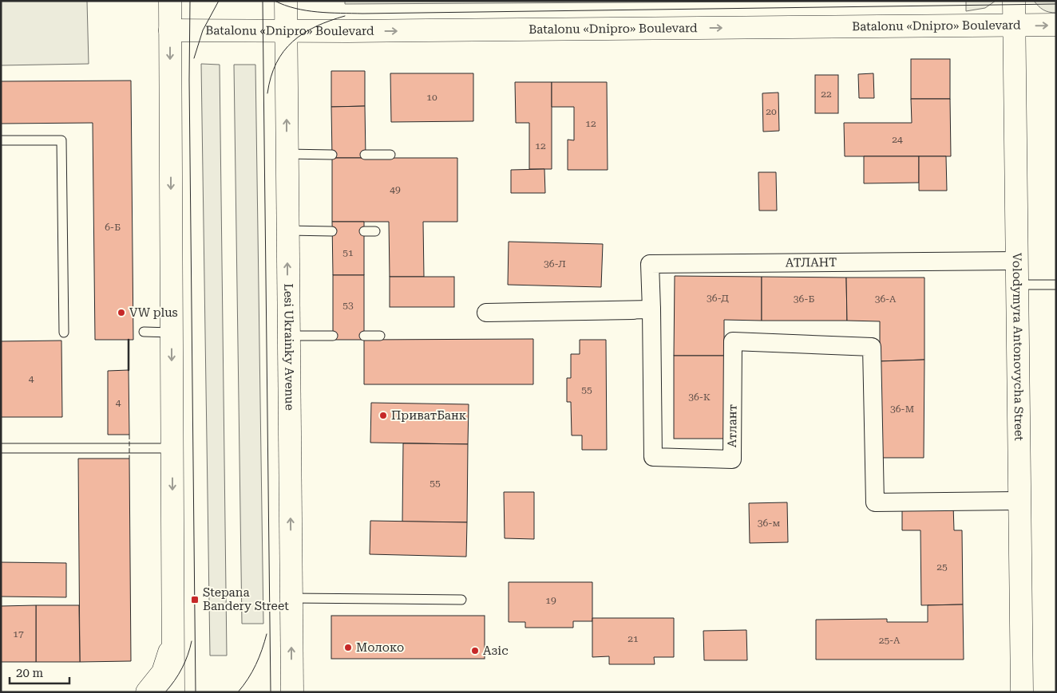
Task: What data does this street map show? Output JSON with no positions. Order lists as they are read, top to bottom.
{
  "streets": {
    "street": [
      "Batalonu «Dnipro» Boulevard",
      "АТЛАНТ",
      "Lesi Ukrainky Avenue",
      "Volodymyra Antonovycha Street",
      "Атлант"
    ]
  },
  "crossings": [
    ["Batalonu «Dnipro» Boulevard", "Lesi Ukrainky Avenue"],
    ["Batalonu «Dnipro» Boulevard", "Volodymyra Antonovycha Street"],
    ["АТЛАНТ", "Volodymyra Antonovycha Street"],
    ["АТЛАНТ", "Атлант"],
    ["Volodymyra Antonovycha Street", "Атлант"]
  ],
  "one_way": ["Batalonu «Dnipro» Boulevard"],
  "places": {
    "other": [
      "VW plus",
      "ПриватБанк",
      "Молоко",
      "Азіс"
    ],
    "transit": ["Stepana Bandery Street"]
  },
  "house_numbers": [
    "22",
    "10",
    "20",
    "12",
    "24",
    "12",
    "49",
    "6-Б",
    "51",
    "36-Л",
    "36-Д",
    "36-Б",
    "36-А",
    "53",
    "4",
    "55",
    "36-К",
    "4",
    "36-М",
    "55",
    "36-м",
    "25",
    "19",
    "17",
    "21",
    "25-А"
  ],
  "scale_bar": "20 m"
}
